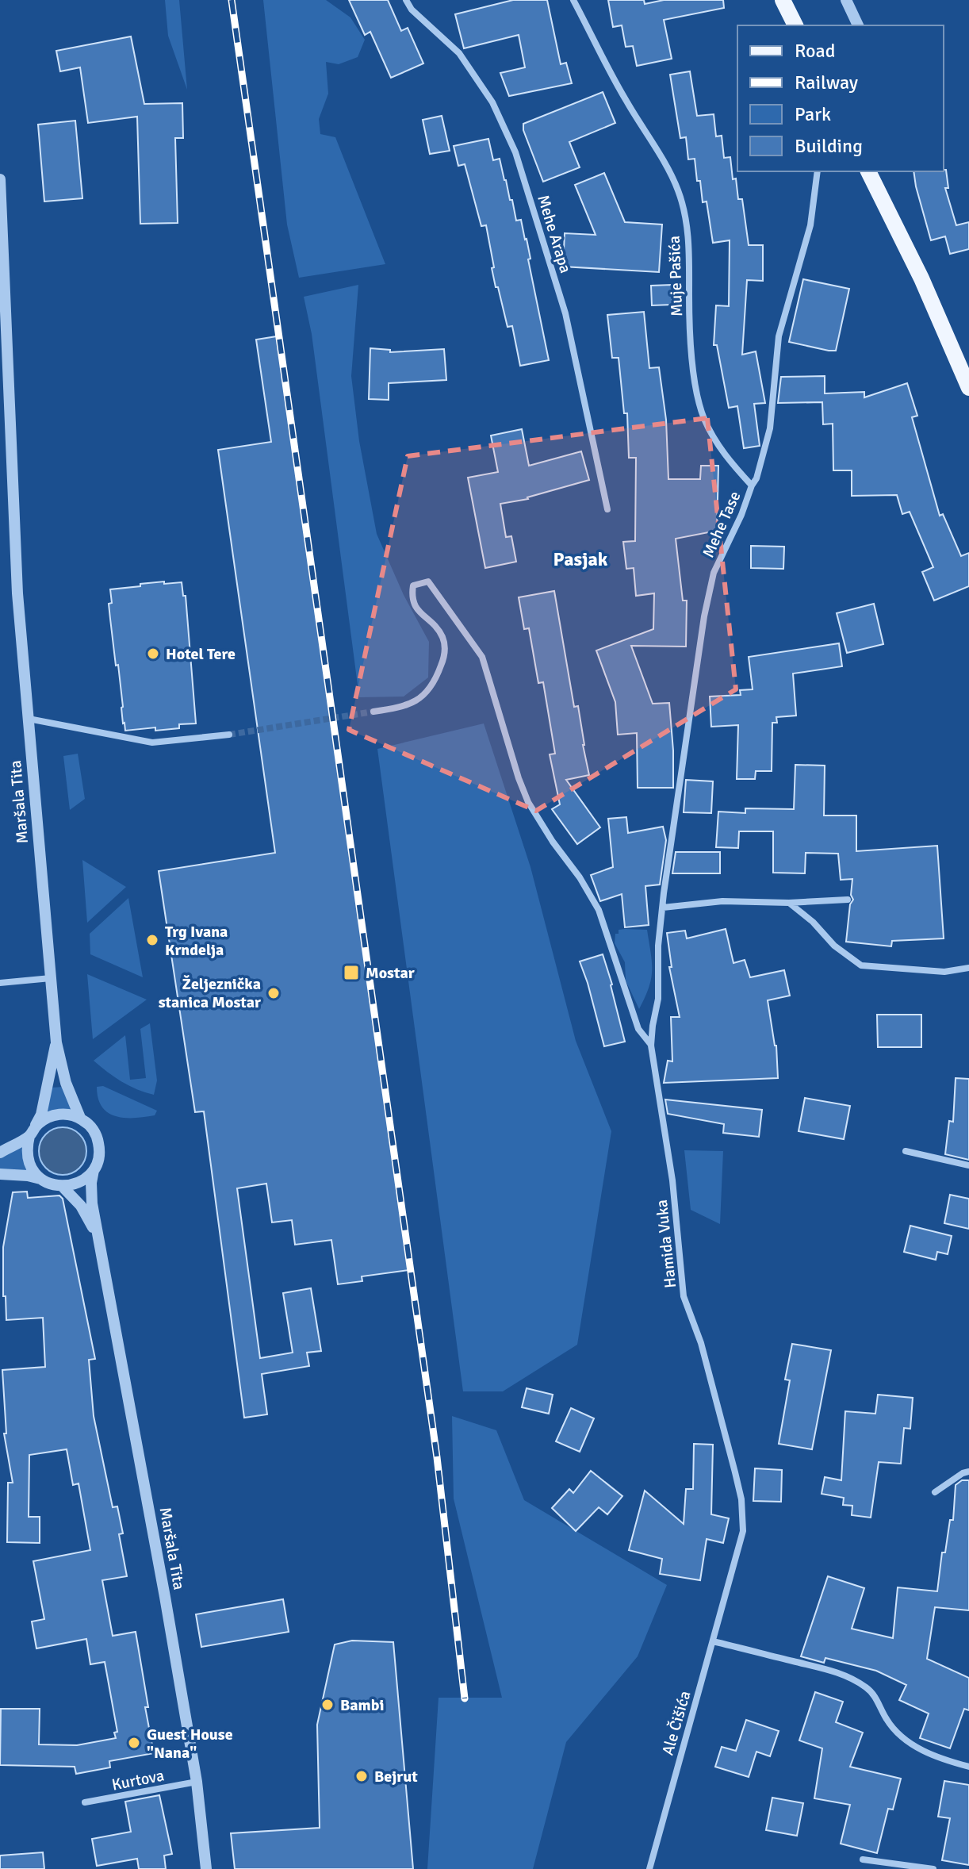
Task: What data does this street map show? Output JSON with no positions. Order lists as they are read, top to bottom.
{
  "streets": {
    "street": [
      "Mehe Arapa",
      "Muje Pašića",
      "Mehe Tase",
      "Maršala Tita",
      "Hamida Vuka",
      "Ale Čišića",
      "Kurtova"
    ]
  },
  "crossings": [
    ["Muje Pašića", "Mehe Tase"],
    ["Mehe Tase", "Hamida Vuka"],
    ["Maršala Tita", "Kurtova"],
    ["Hamida Vuka", "Ale Čišića"]
  ],
  "districts": ["Pasjak"],
  "places": {
    "other": [
      "Hotel Tere",
      "Trg Ivana Krndelja",
      "Željeznička stanica Mostar",
      "Bambi",
      "Guest House \"Nana\"",
      "Bejrut"
    ],
    "transit": ["Mostar"]
  },
  "legend": [
    "Road",
    "Railway",
    "Park",
    "Building"
  ]
}
